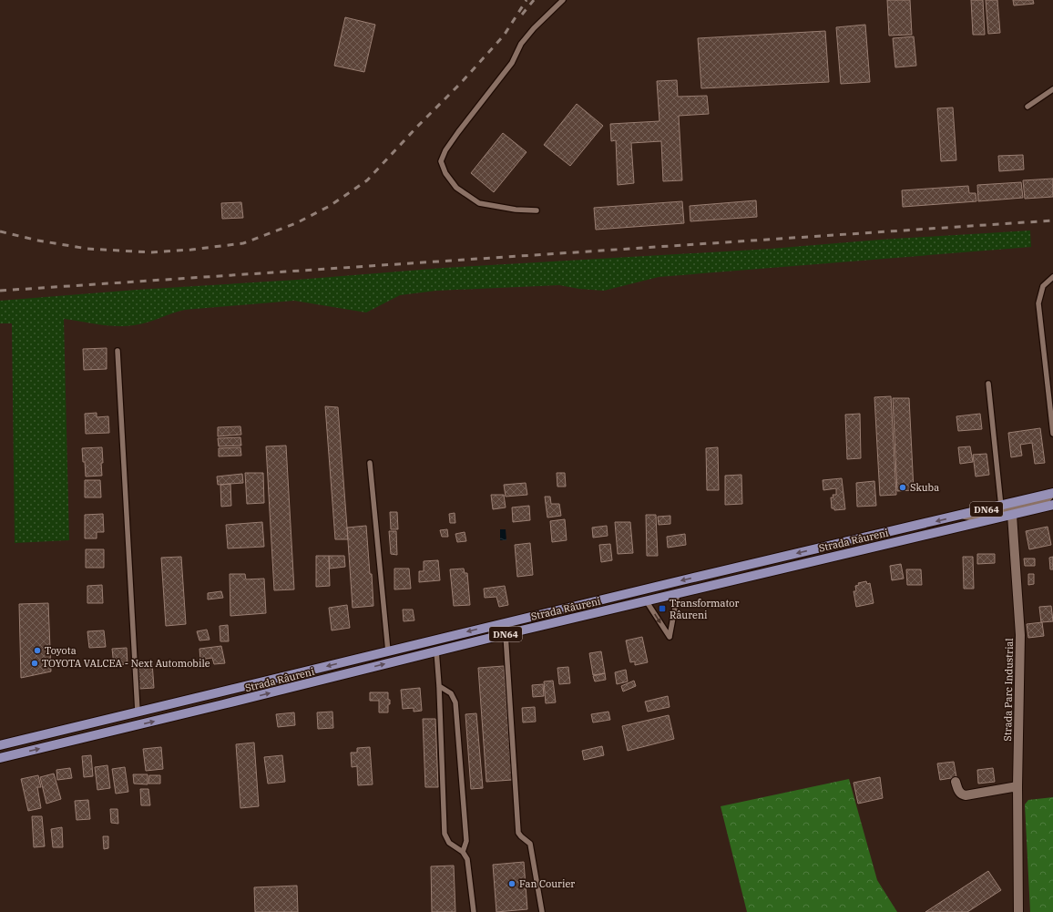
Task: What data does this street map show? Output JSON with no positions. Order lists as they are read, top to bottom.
{
  "streets": {
    "main road": ["DN64", "Strada Râureni"],
    "street": ["Strada Parc Industrial"]
  },
  "crossings": [
    ["Strada Râureni", "Strada Parc Industrial"]
  ],
  "places": {
    "other": [
      "Skuba",
      "Toyota",
      "TOYOTA VALCEA - Next Automobile",
      "Fan Courier"
    ],
    "transit": ["Transformator Râureni"]
  }
}
